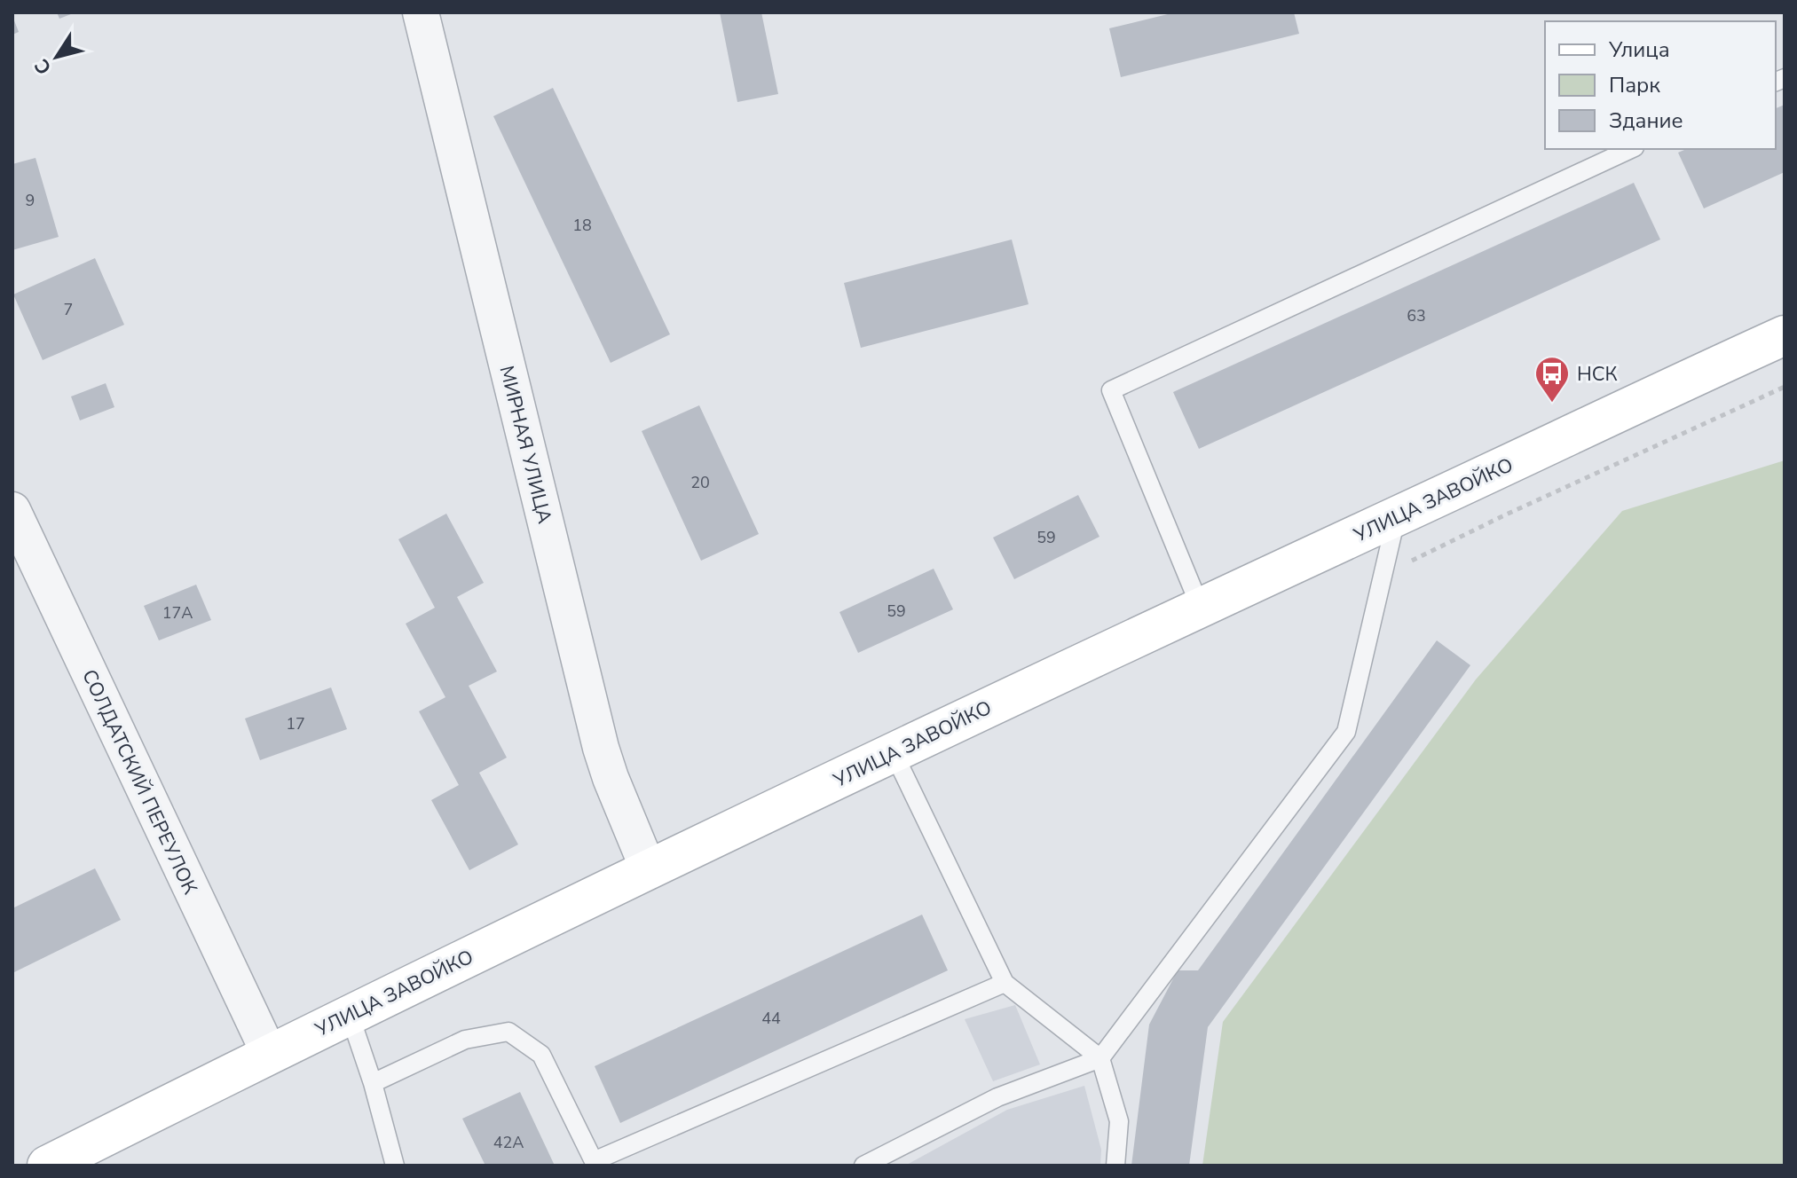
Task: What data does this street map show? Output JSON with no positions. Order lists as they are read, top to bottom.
{
  "streets": {
    "main road": ["УЛИЦА ЗАВОЙКО"],
    "street": ["МИРНАЯ УЛИЦА", "СОЛДАТСКИЙ ПЕРЕУЛОК"]
  },
  "crossings": [
    ["МИРНАЯ УЛИЦА", "УЛИЦА ЗАВОЙКО"],
    ["УЛИЦА ЗАВОЙКО", "СОЛДАТСКИЙ ПЕРЕУЛОК"]
  ],
  "places": {
    "bus stop": ["НСК"]
  },
  "house_numbers": [
    "9",
    "18",
    "7",
    "63",
    "20",
    "59",
    "59",
    "17А",
    "17",
    "44",
    "42А"
  ],
  "legend": ["Улица", "Парк", "Здание"],
  "north": "bottom left"
}
